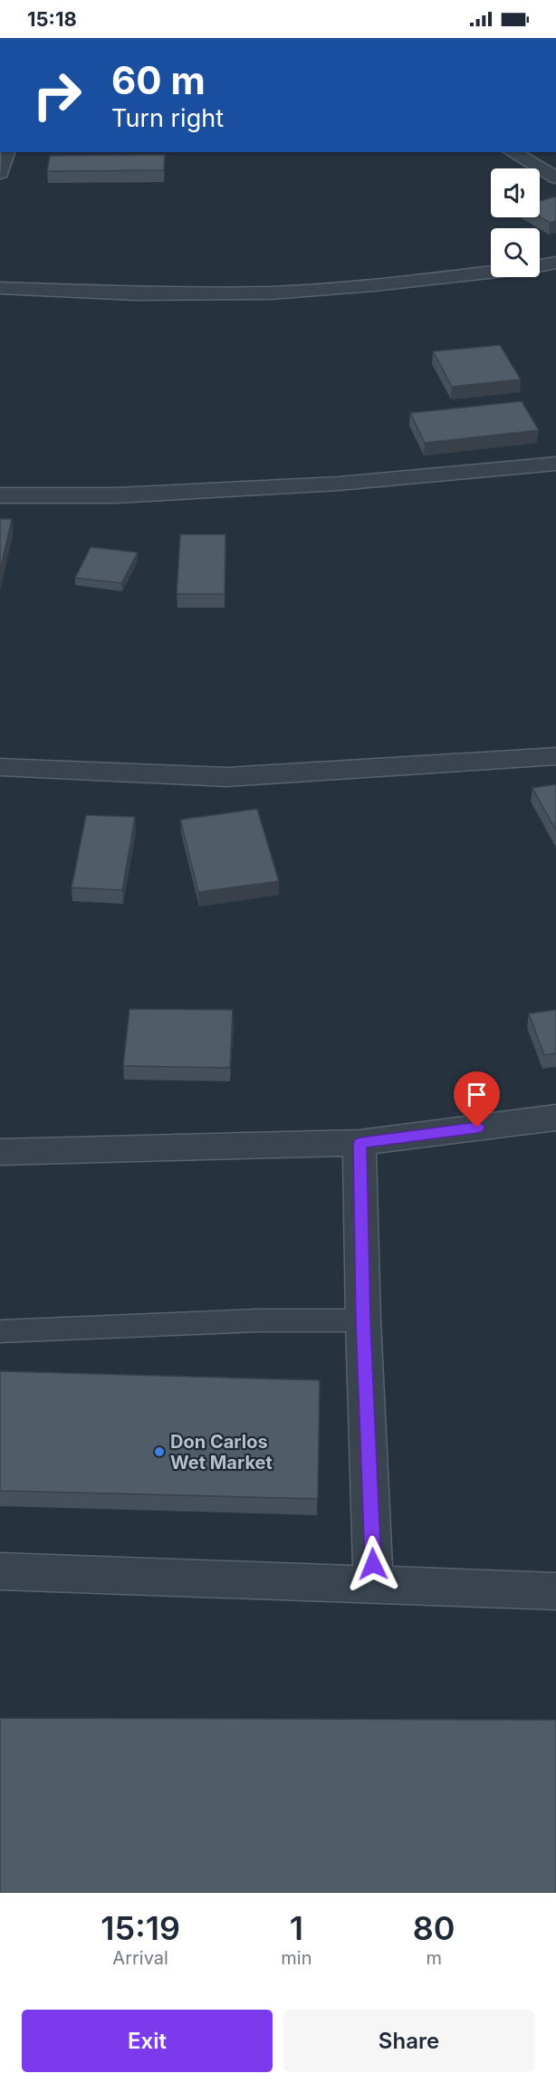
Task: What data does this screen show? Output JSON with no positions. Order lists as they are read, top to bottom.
{
  "places": ["Don Carlos Wet Market"],
  "page": {
    "status": "15:18",
    "turn": ["60 m", "Turn right"],
    "eta": [
      "15:19",
      "Arrival",
      "1",
      "min",
      "80",
      "m"
    ],
    "buttons": ["Exit", "Share"]
  }
}
